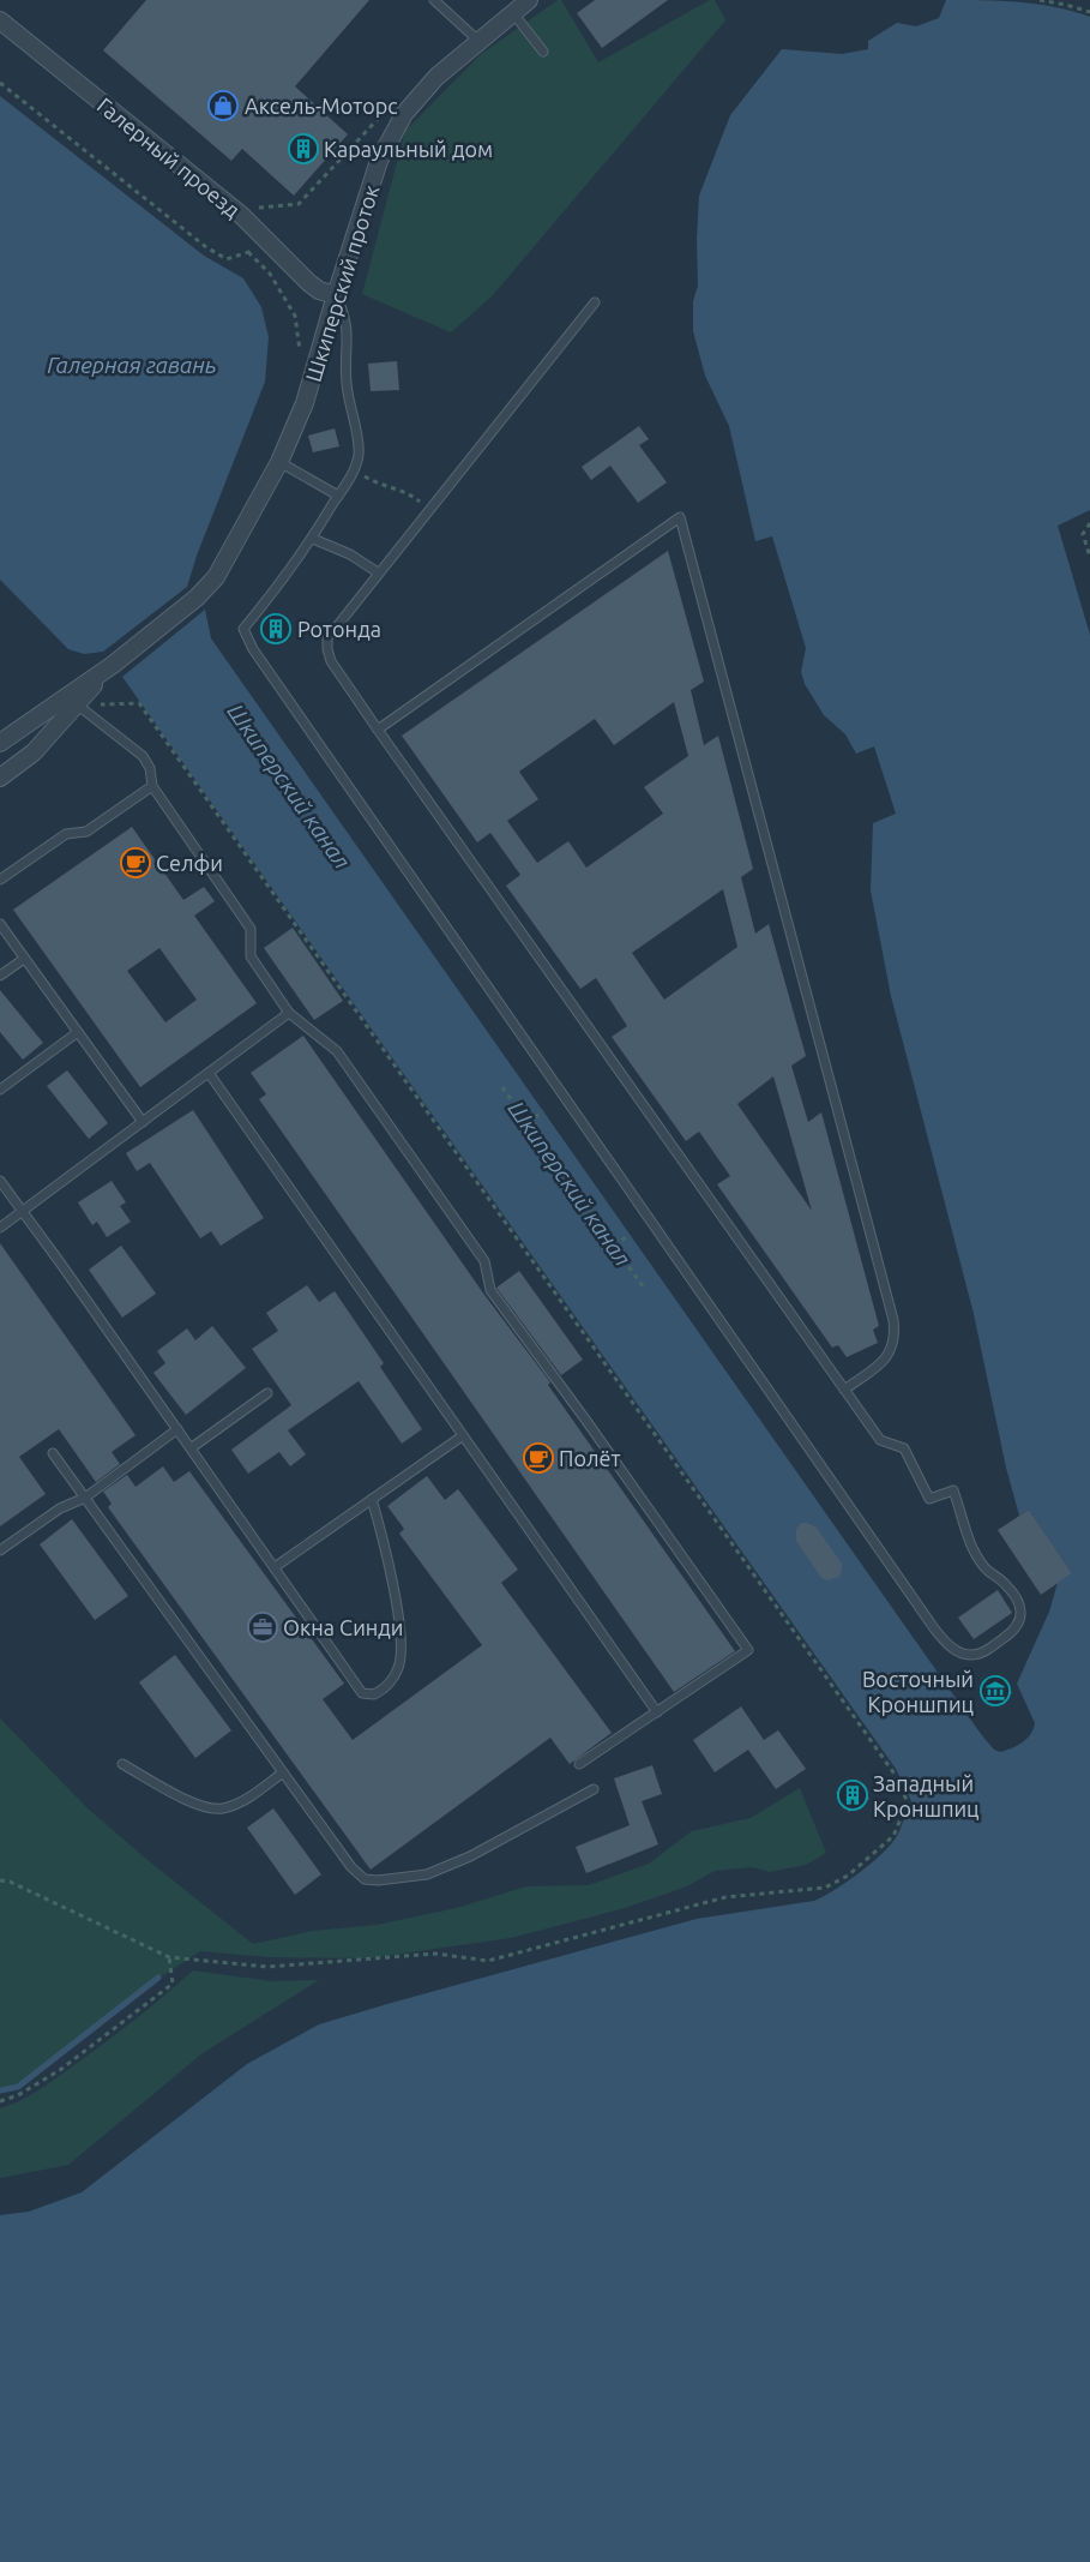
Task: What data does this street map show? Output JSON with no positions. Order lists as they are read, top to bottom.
{
  "streets": {
    "street": ["Галерный проезд", "Шкиперский проток"]
  },
  "crossings": [
    ["Галерный проезд", "Шкиперский проток"]
  ],
  "water": ["Галерная гавань", "Шкиперский канал"],
  "places": {
    "shop": ["Аксель-Моторс"],
    "building": ["Караульный дом", "Ротонда", "Западный Кроншпиц"],
    "cafe": ["Селфи", "Полёт"],
    "office": ["Окна Синди"],
    "museum": ["Восточный Кроншпиц"]
  }
}
